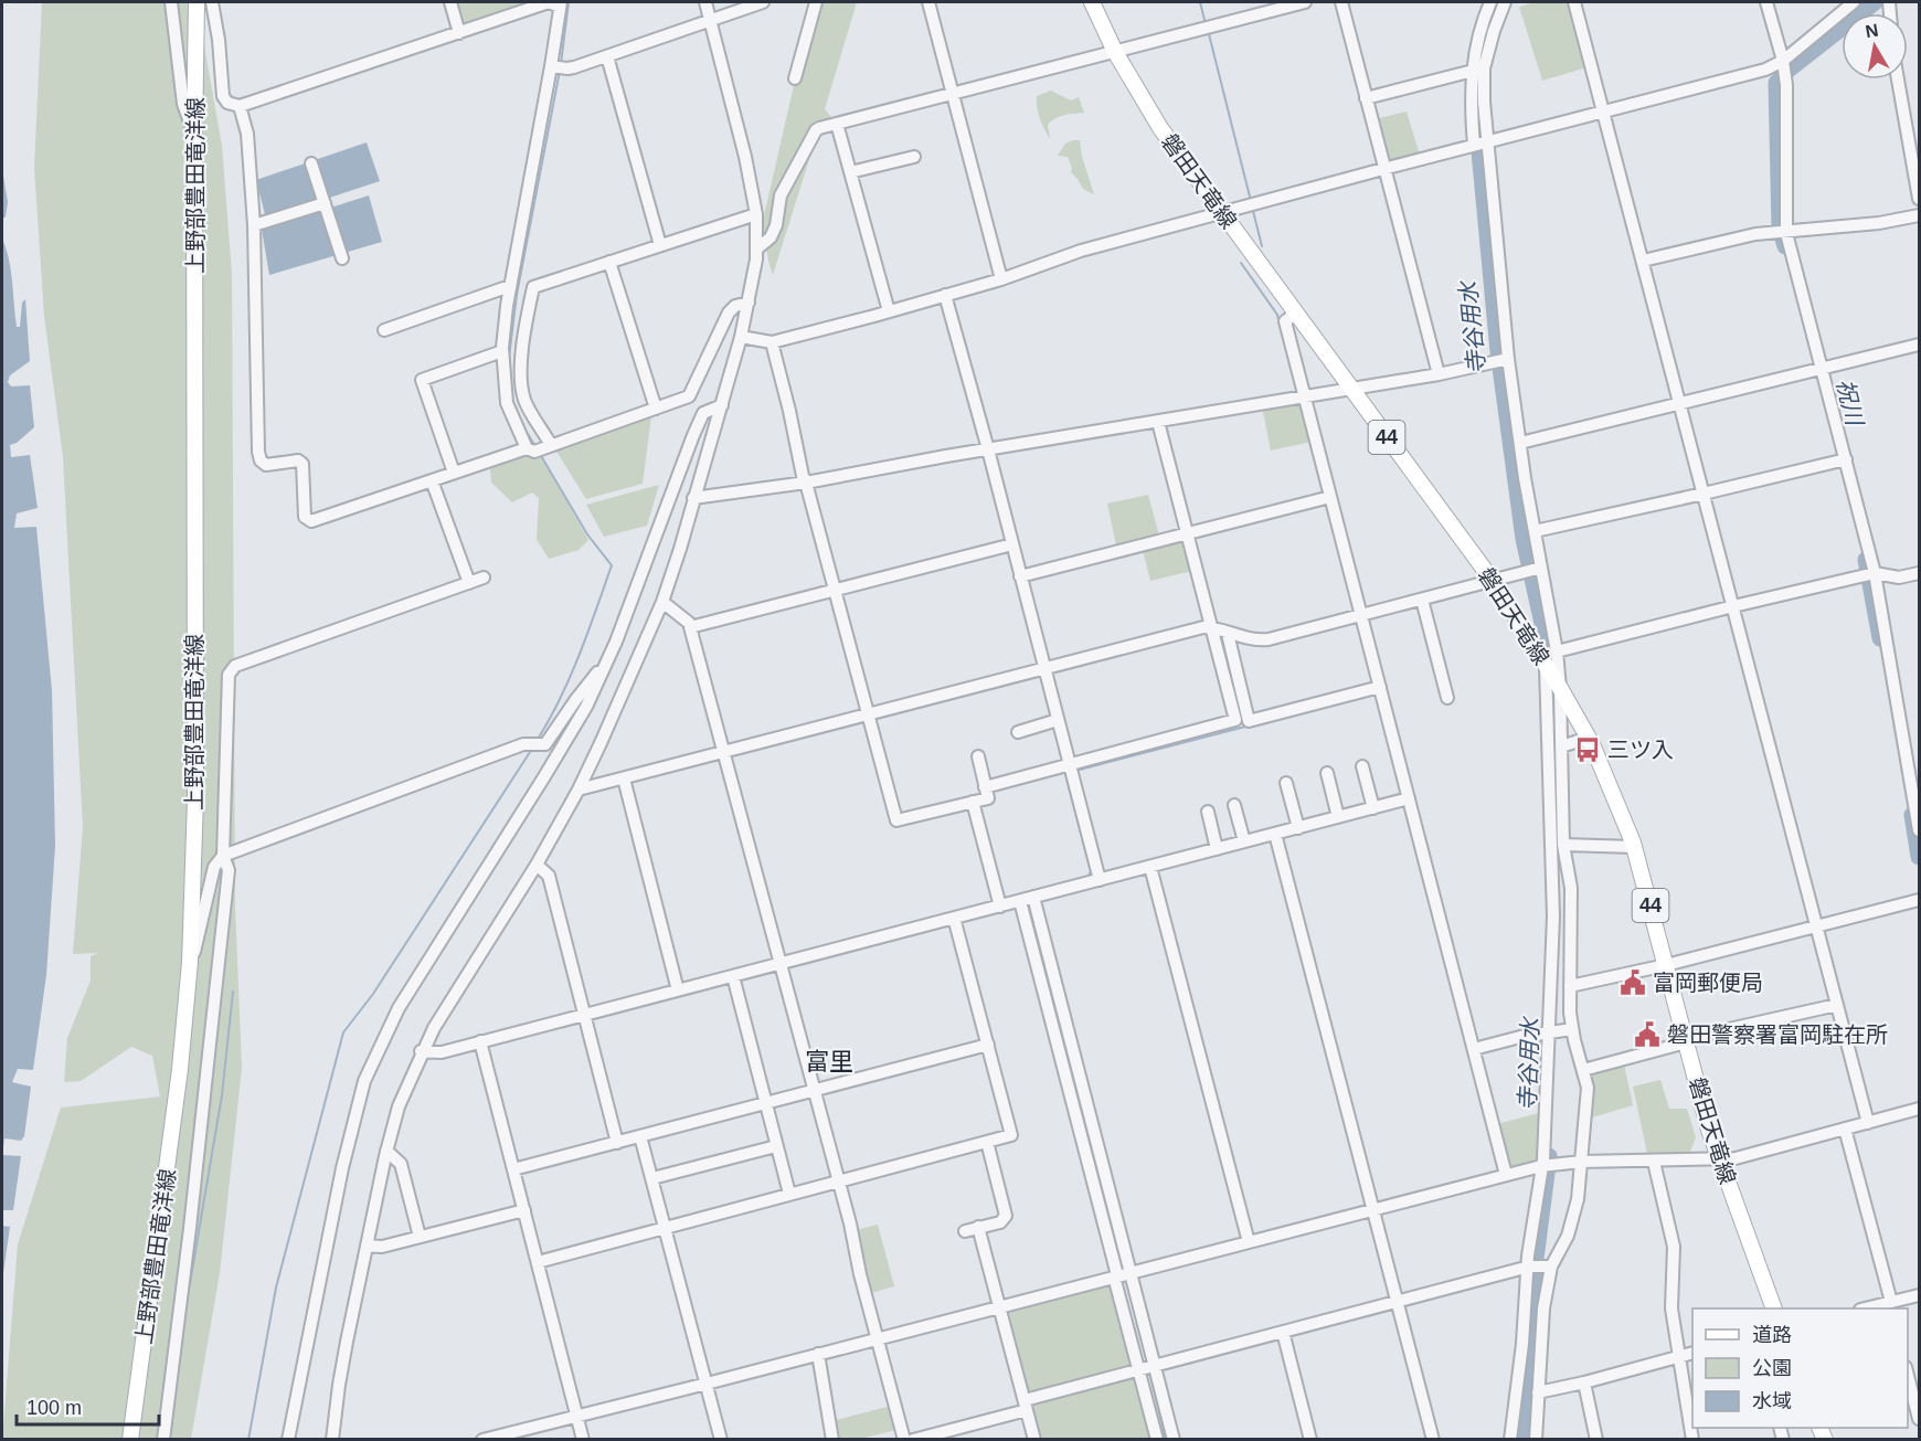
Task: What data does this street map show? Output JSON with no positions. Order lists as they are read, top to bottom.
{
  "streets": {
    "main road": ["磐田天竜線", "上野部豊田竜洋線", "44"]
  },
  "districts": ["富里"],
  "water": ["寺谷用水", "祝川"],
  "places": {
    "bus stop": ["三ツ入"],
    "public building": ["富岡郵便局", "磐田警察署富岡駐在所"]
  },
  "legend": ["道路", "公園", "水域"],
  "scale_bar": "100 m",
  "north": "top"
}
